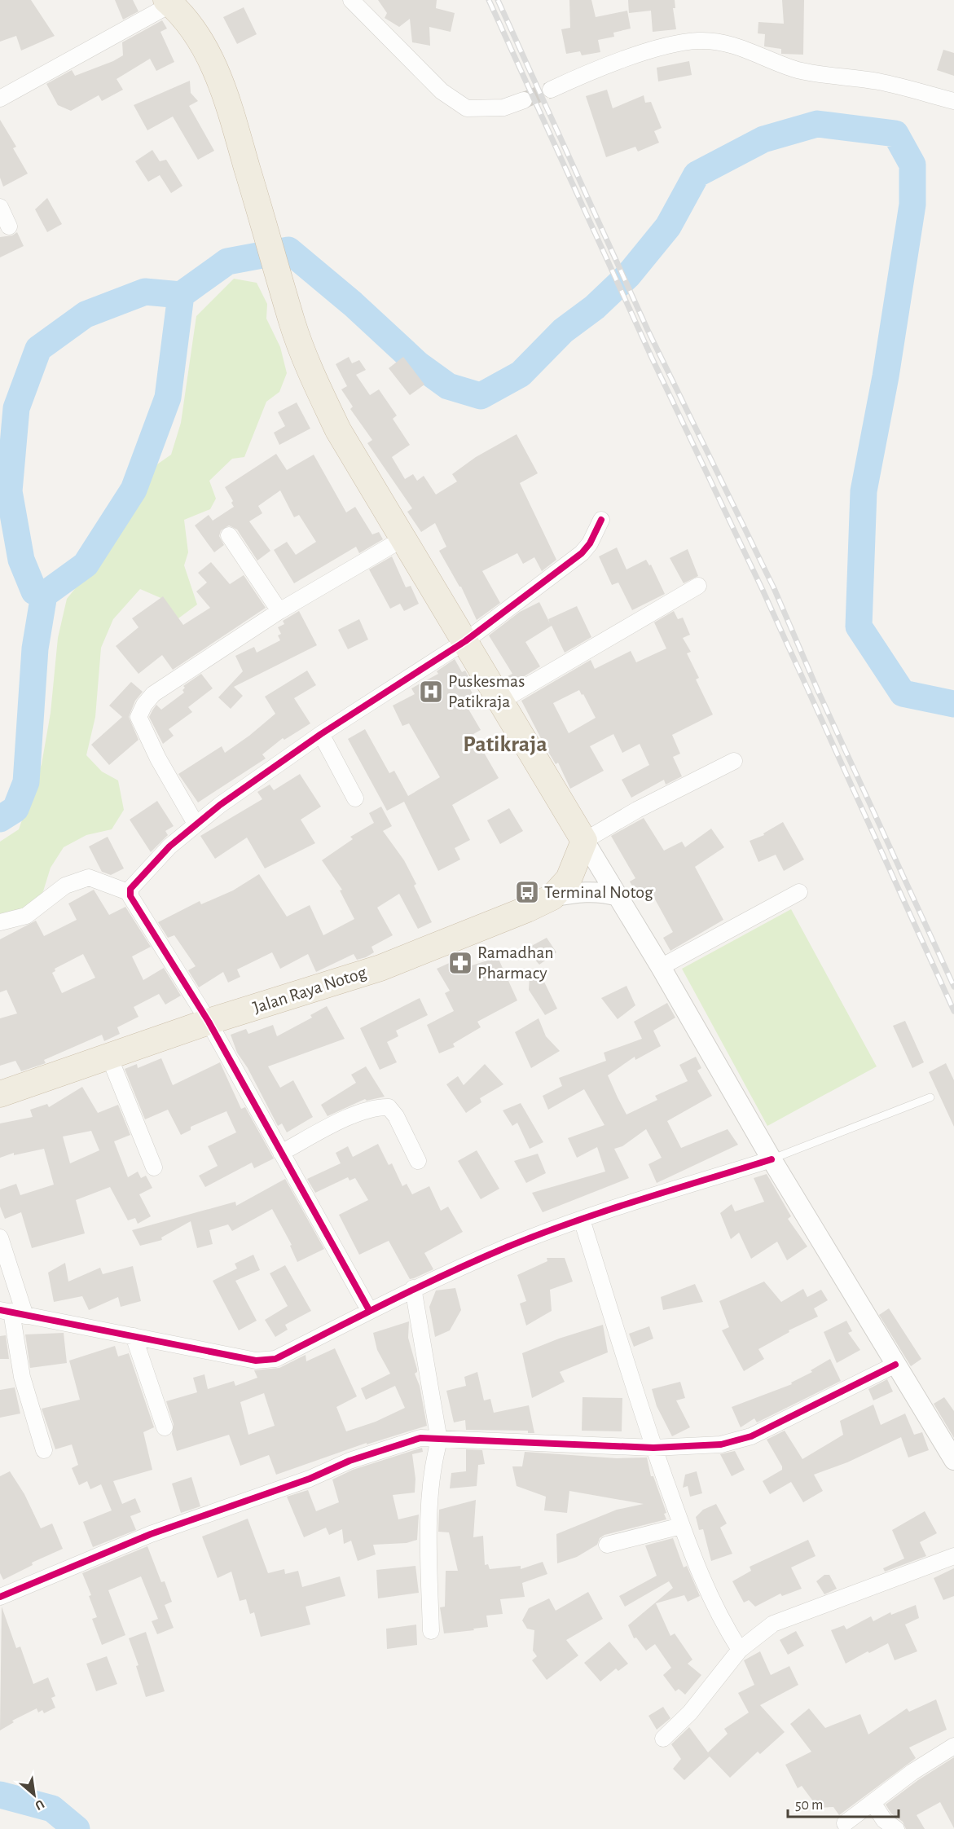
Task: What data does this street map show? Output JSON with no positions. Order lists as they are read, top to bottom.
{
  "streets": {
    "highway": ["Jalan Raya Notog"]
  },
  "districts": ["Patikraja"],
  "places": {
    "hospital": ["Puskesmas Patikraja"],
    "bus stop": ["Terminal Notog"],
    "pharmacy": ["Ramadhan Pharmacy"]
  },
  "scale_bar": "50 m",
  "north": "bottom right"
}
